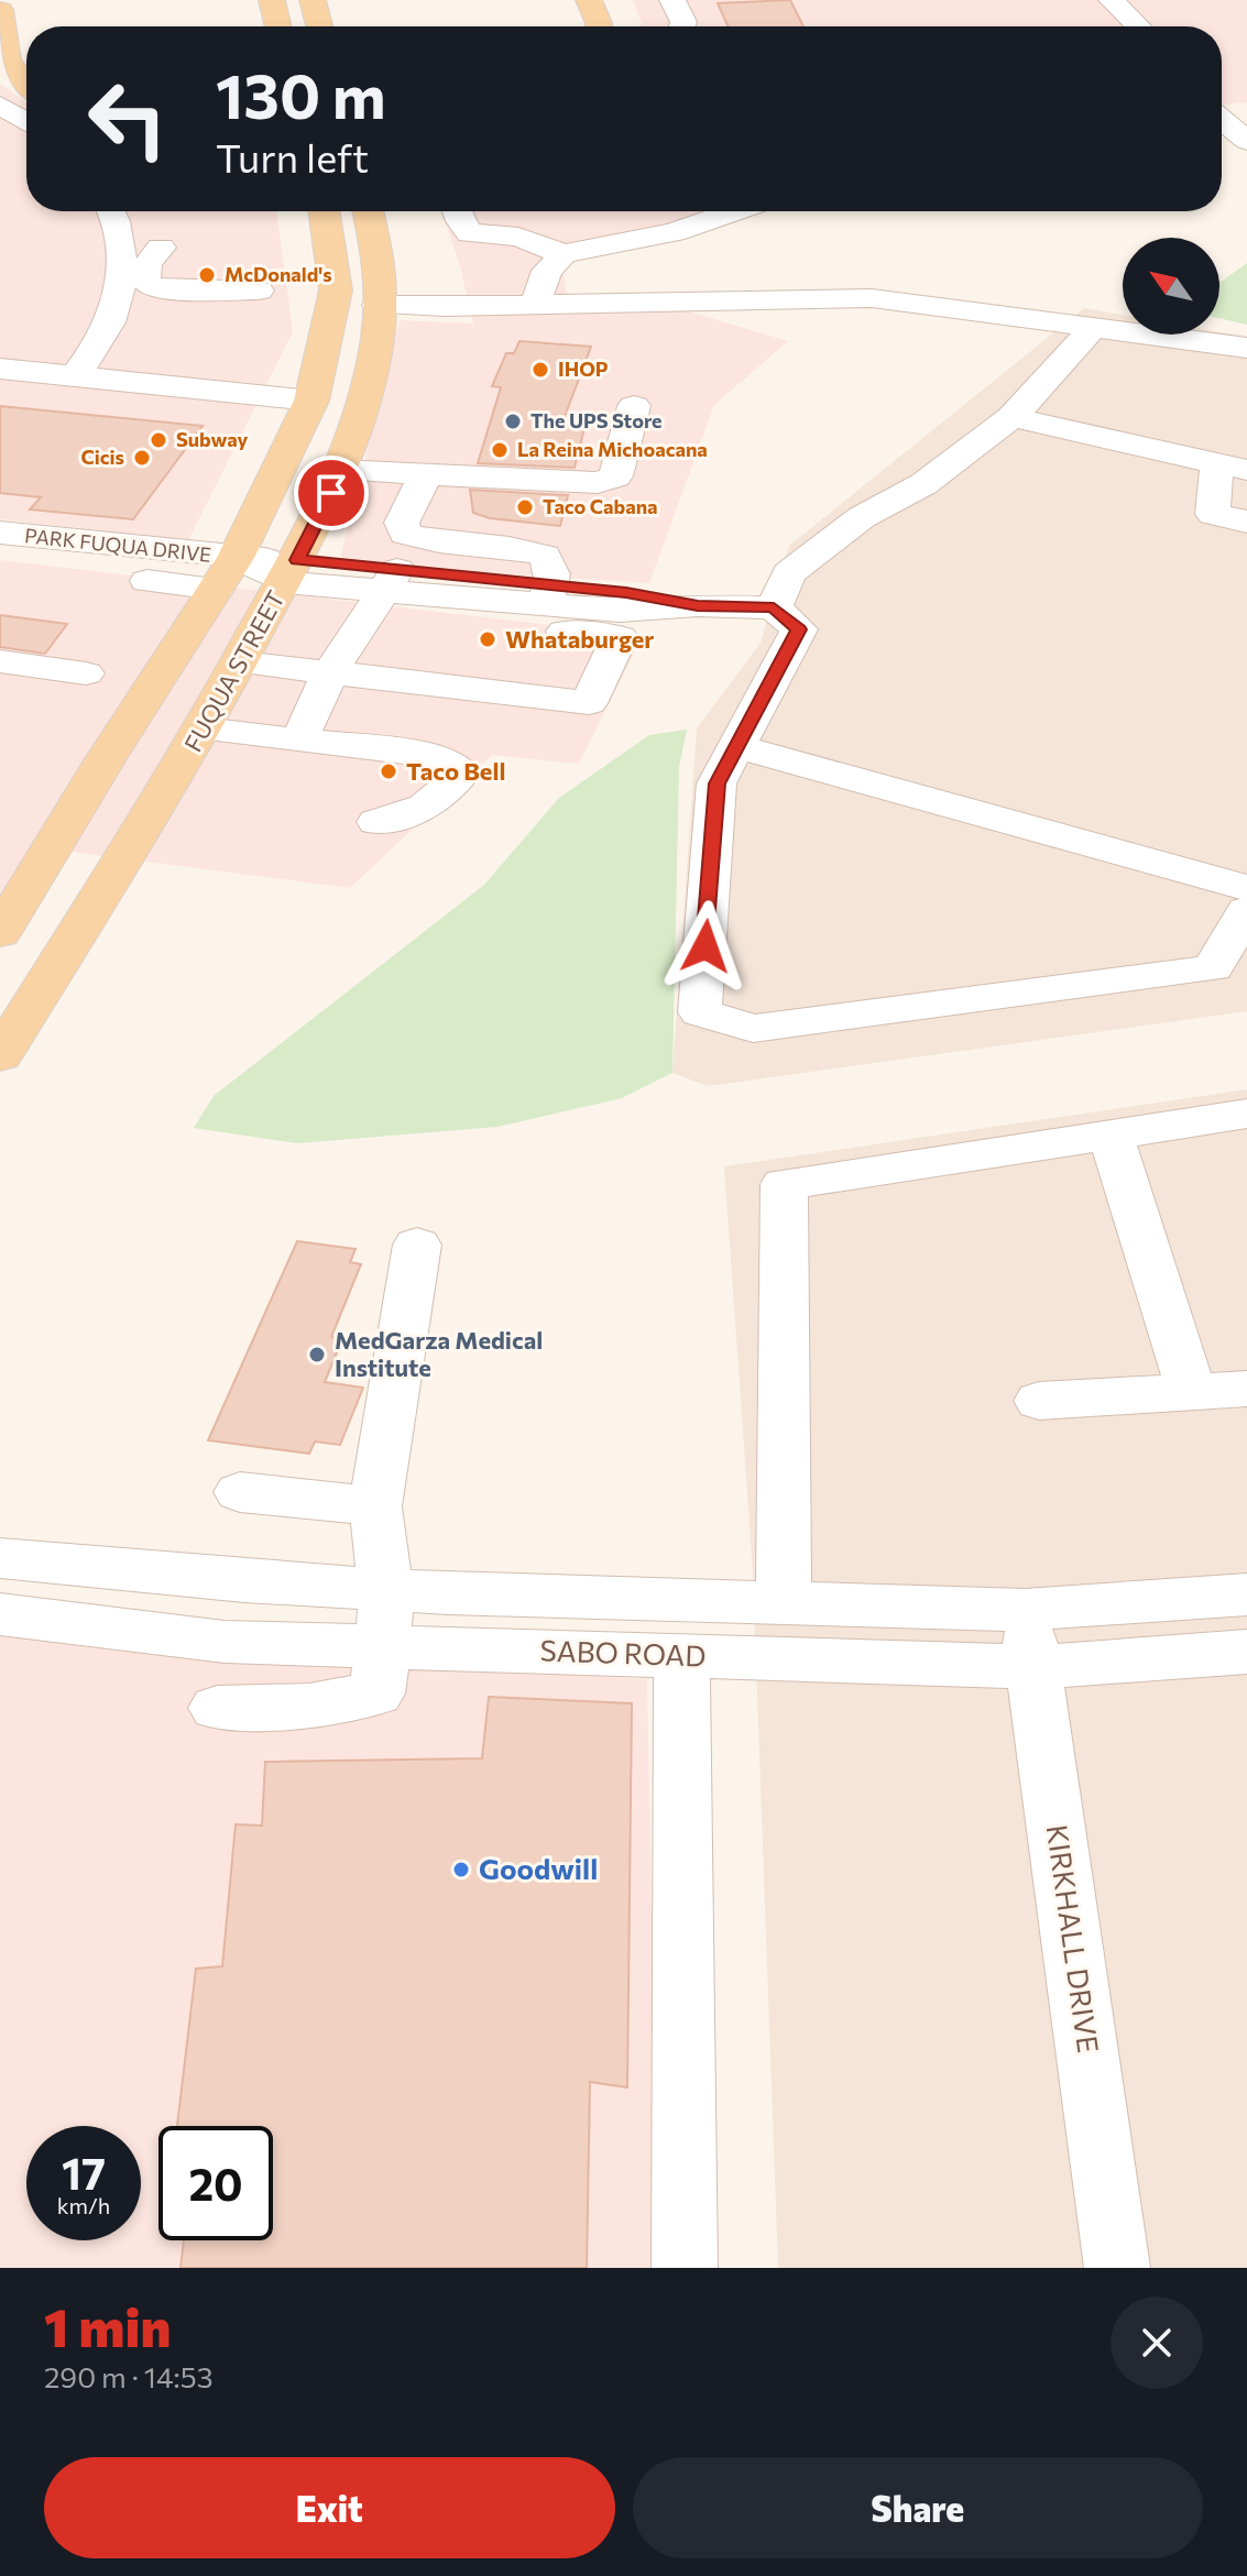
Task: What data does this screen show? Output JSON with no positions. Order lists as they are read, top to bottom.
{
  "streets": {
    "main road": ["FUQUA STREET"],
    "street": ["PARK FUQUA DRIVE", "SABO ROAD", "KIRKHALL DRIVE"]
  },
  "crossings": [
    ["PARK FUQUA DRIVE", "FUQUA STREET"],
    ["SABO ROAD", "KIRKHALL DRIVE"]
  ],
  "places": [
    "McDonald's",
    "IHOP",
    "The UPS Store",
    "Subway",
    "La Reina Michoacana",
    "Cicis",
    "Taco Cabana",
    "Whataburger",
    "Taco Bell",
    "MedGarza Medical Institute",
    "Goodwill"
  ],
  "north": "top left",
  "page": {
    "turn": ["130 m", "Turn left"],
    "speed": "17 km/h",
    "limit": "20",
    "heading": ["1 min", "290 m · 14:53"],
    "buttons": ["Exit", "Share"]
  }
}
